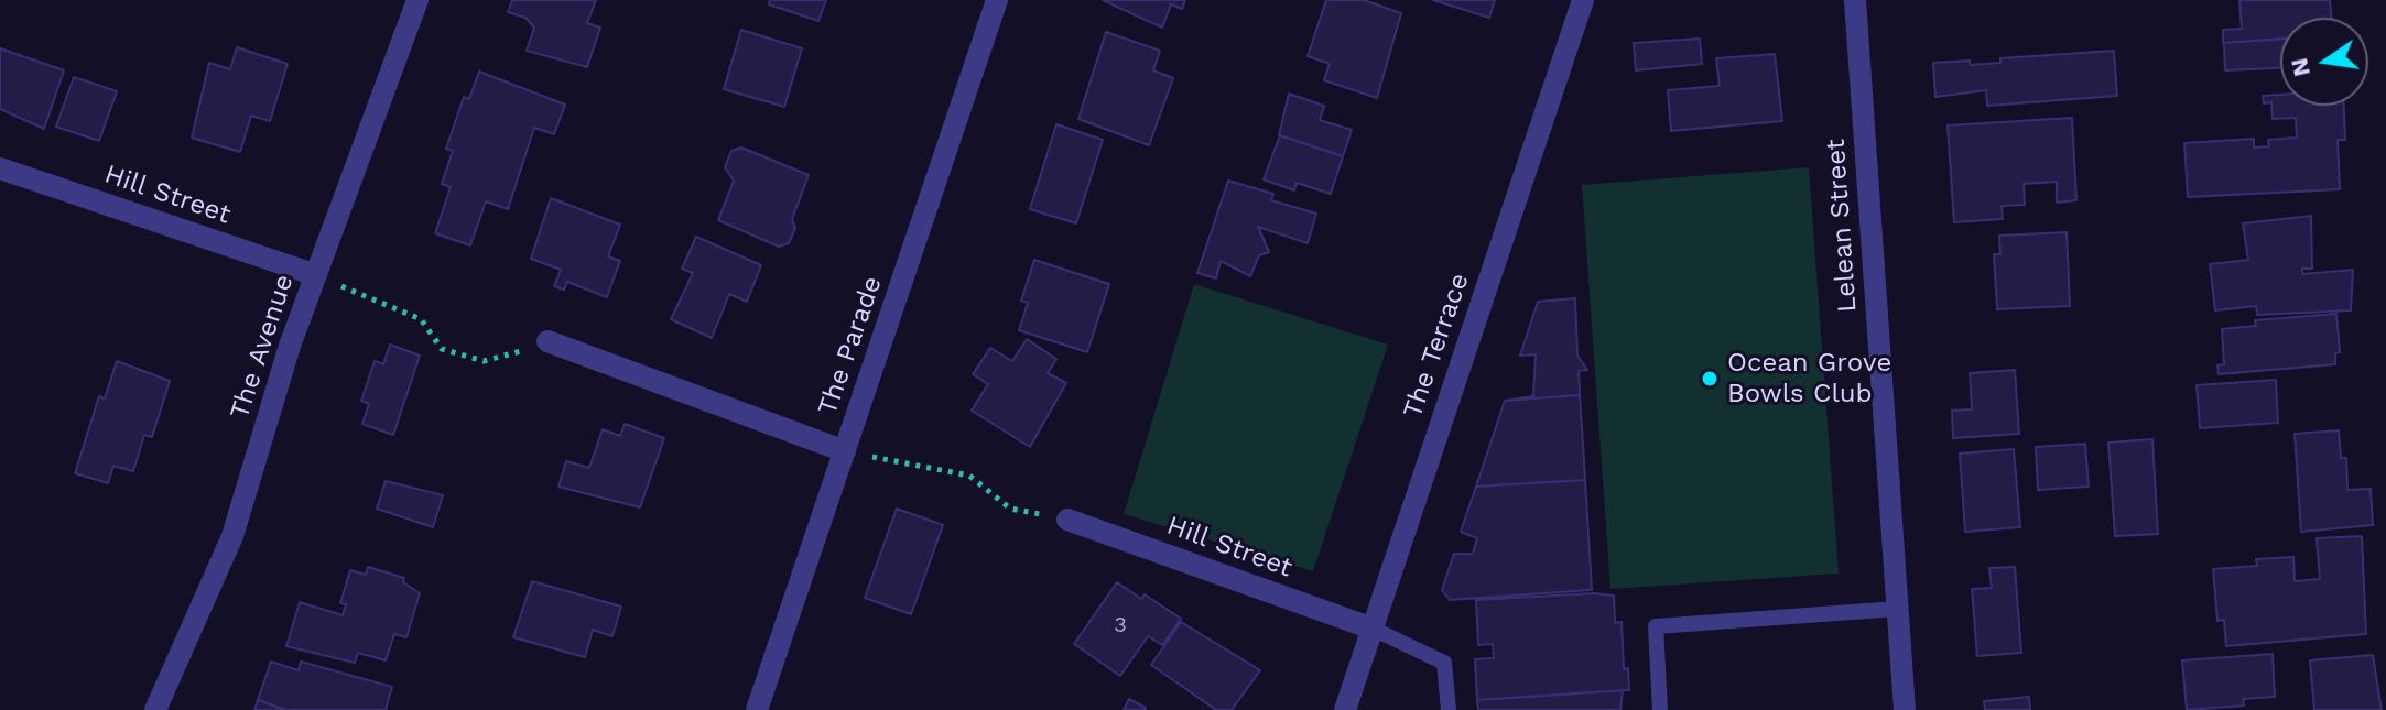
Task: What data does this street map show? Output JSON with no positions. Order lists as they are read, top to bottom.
{
  "streets": {
    "street": [
      "Hill Street",
      "Lelean Street",
      "The Parade",
      "The Terrace",
      "The Avenue"
    ]
  },
  "crossings": [
    ["Hill Street", "The Terrace"],
    ["Hill Street", "The Avenue"]
  ],
  "places": ["Ocean Grove Bowls Club"],
  "house_numbers": ["3"],
  "north": "left"
}
